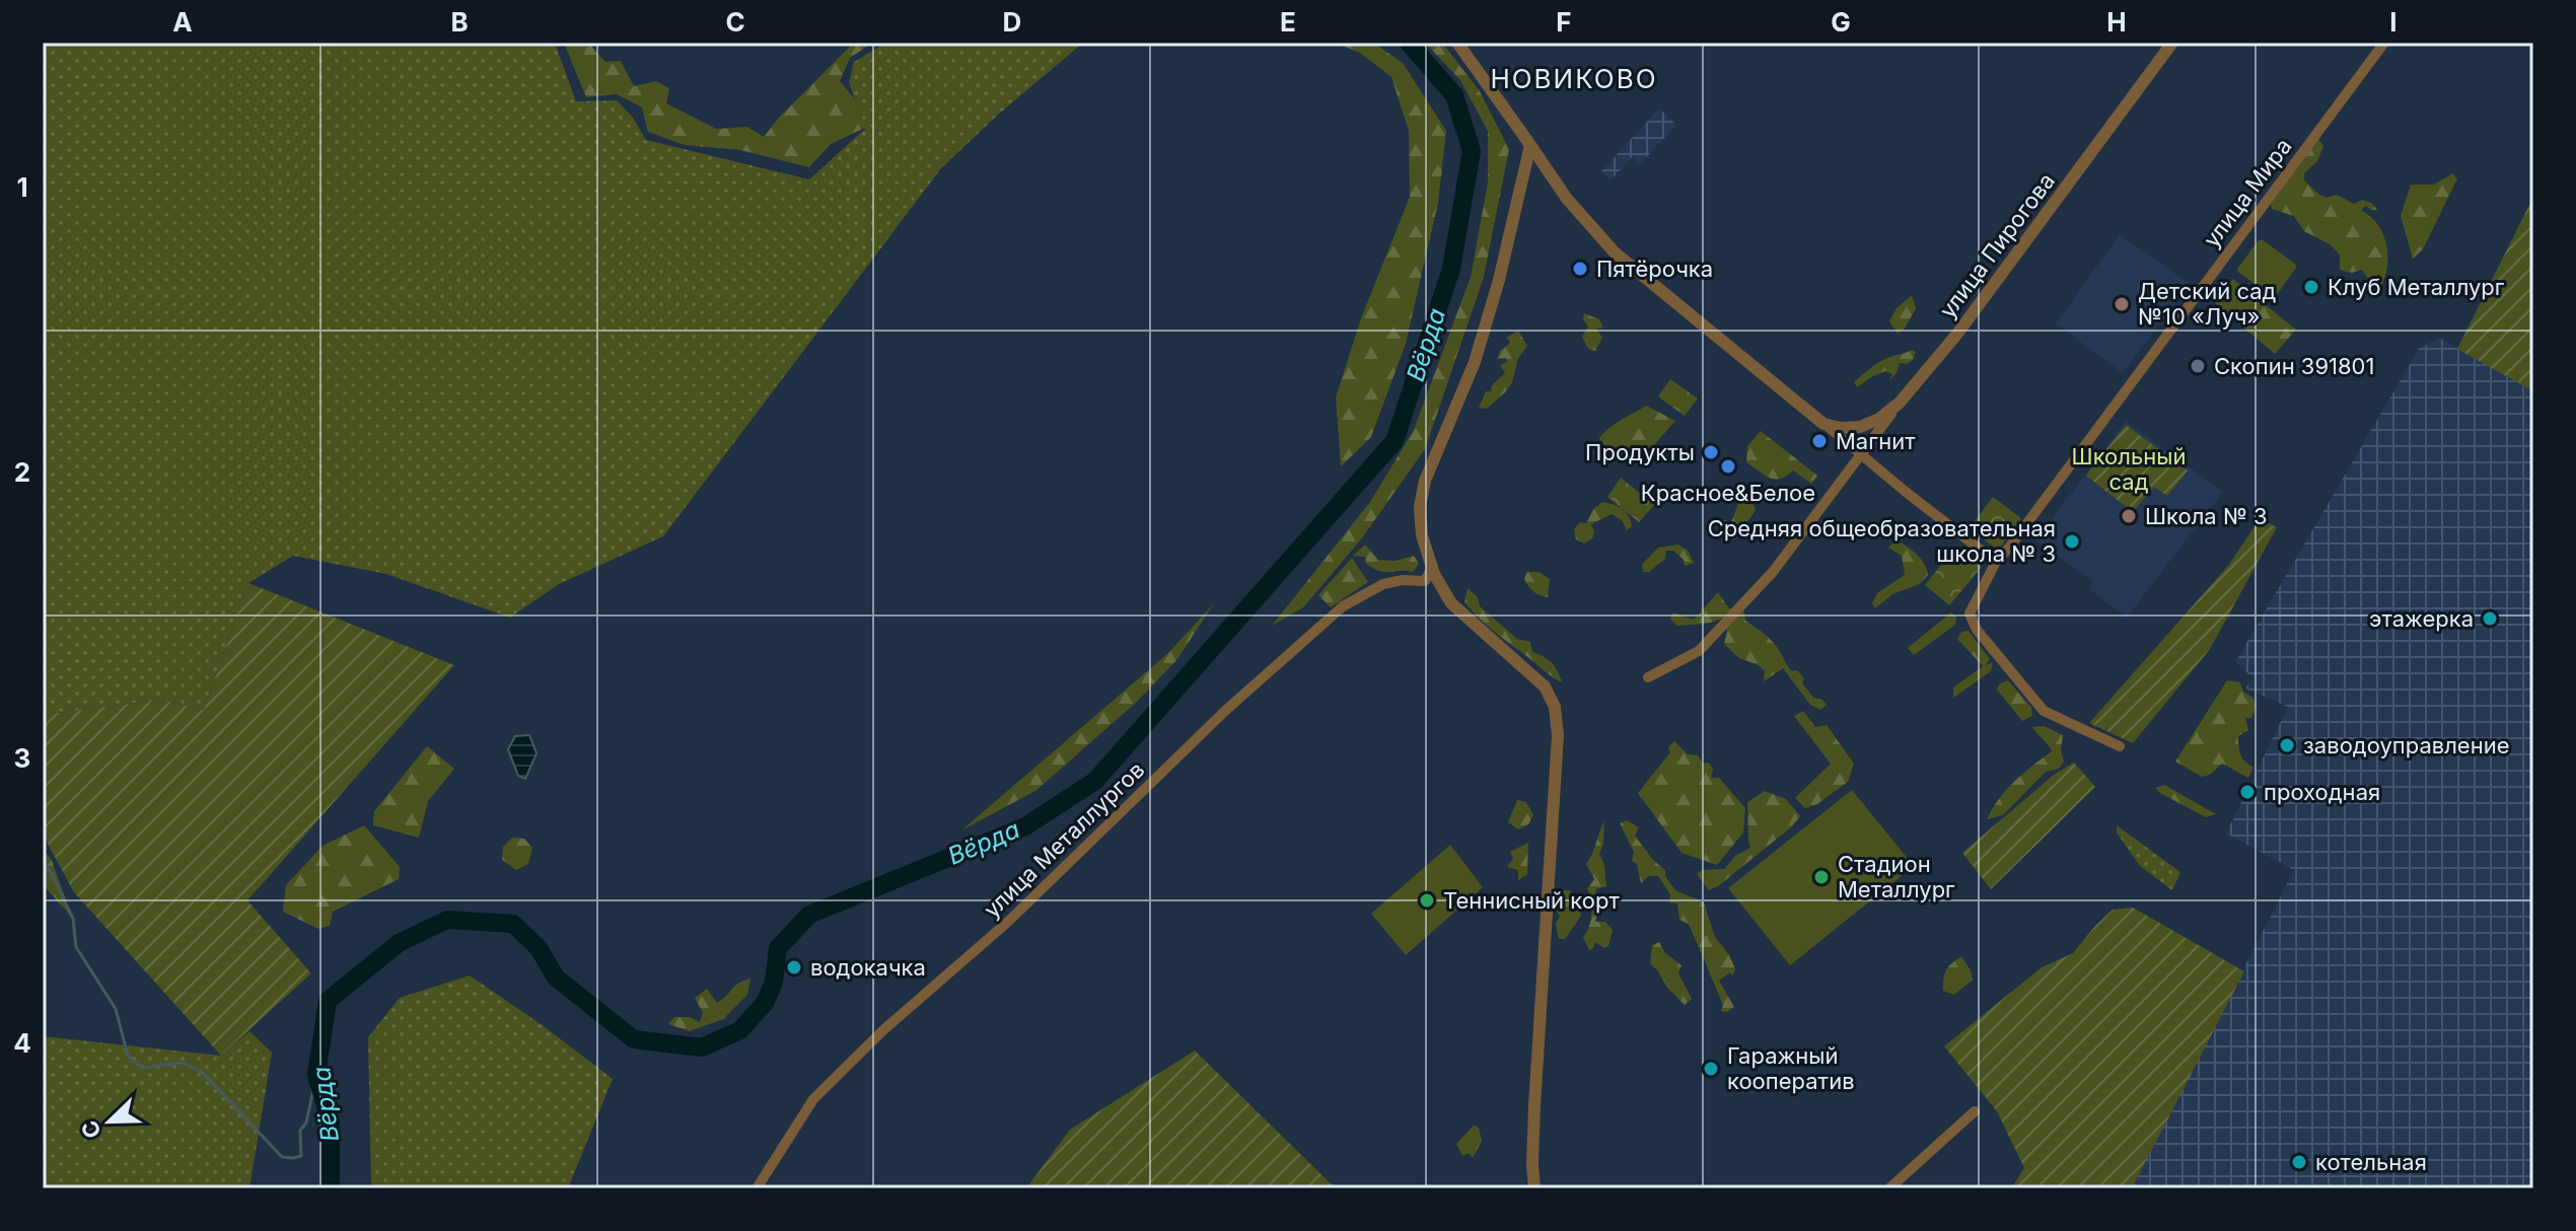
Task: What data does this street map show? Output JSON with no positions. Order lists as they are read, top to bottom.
{
  "streets": {
    "street": ["улица Мира", "улица Пирогова", "улица Металлургов"]
  },
  "districts": ["НОВИКОВО"],
  "water": ["Вёрда"],
  "parks": ["Школьный сад"],
  "places": [
    "Пятёрочка",
    "Клуб Металлург",
    "Детский сад №10 «Луч»",
    "Скопин 391801",
    "Магнит",
    "Продукты",
    "Красное&Белое",
    "Школа № 3",
    "Средняя общеобразовательная школа № 3",
    "этажерка",
    "заводоуправление",
    "проходная",
    "Стадион Металлург",
    "Теннисный корт",
    "водокачка",
    "Гаражный кооператив",
    "котельная"
  ],
  "north": "bottom left",
  "grid": {
    "columns": [
      "A",
      "B",
      "C",
      "D",
      "E",
      "F",
      "G",
      "H",
      "I"
    ],
    "rows": [
      "1",
      "2",
      "3",
      "4"
    ]
  }
}
